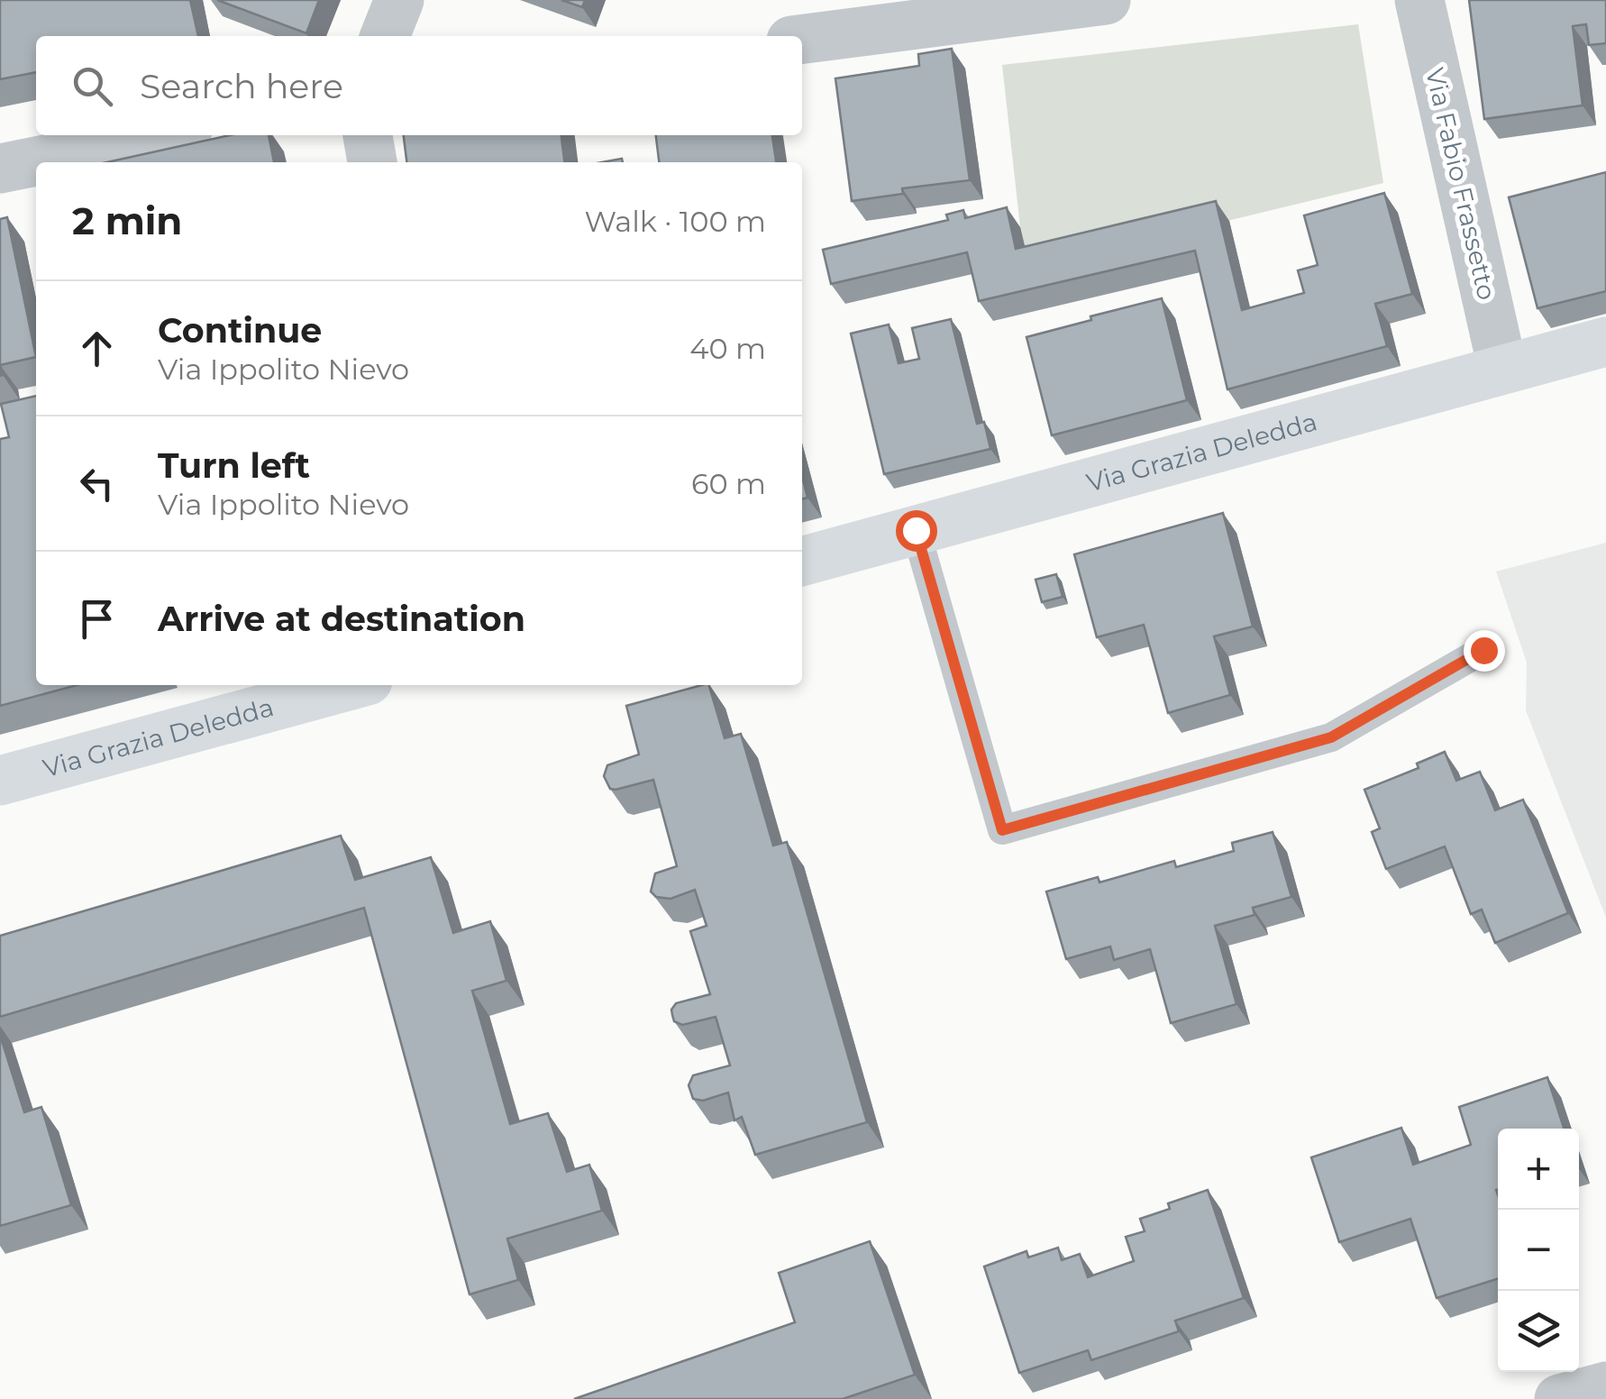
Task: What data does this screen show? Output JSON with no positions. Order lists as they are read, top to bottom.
{
  "streets": {
    "street": ["Via Fabio Frassetto", "Via Grazia Deledda"]
  },
  "crossings": [
    ["Via Fabio Frassetto", "Via Grazia Deledda"]
  ],
  "page": {
    "search": "Search here",
    "heading": ["2 min", "Walk · 100 m"],
    "list": [
      ["Continue", "Via Ippolito Nievo", "40 m"],
      ["Turn left", "Via Ippolito Nievo", "60 m"],
      "Arrive at destination"
    ],
    "map_buttons": ["+", "−"]
  }
}
